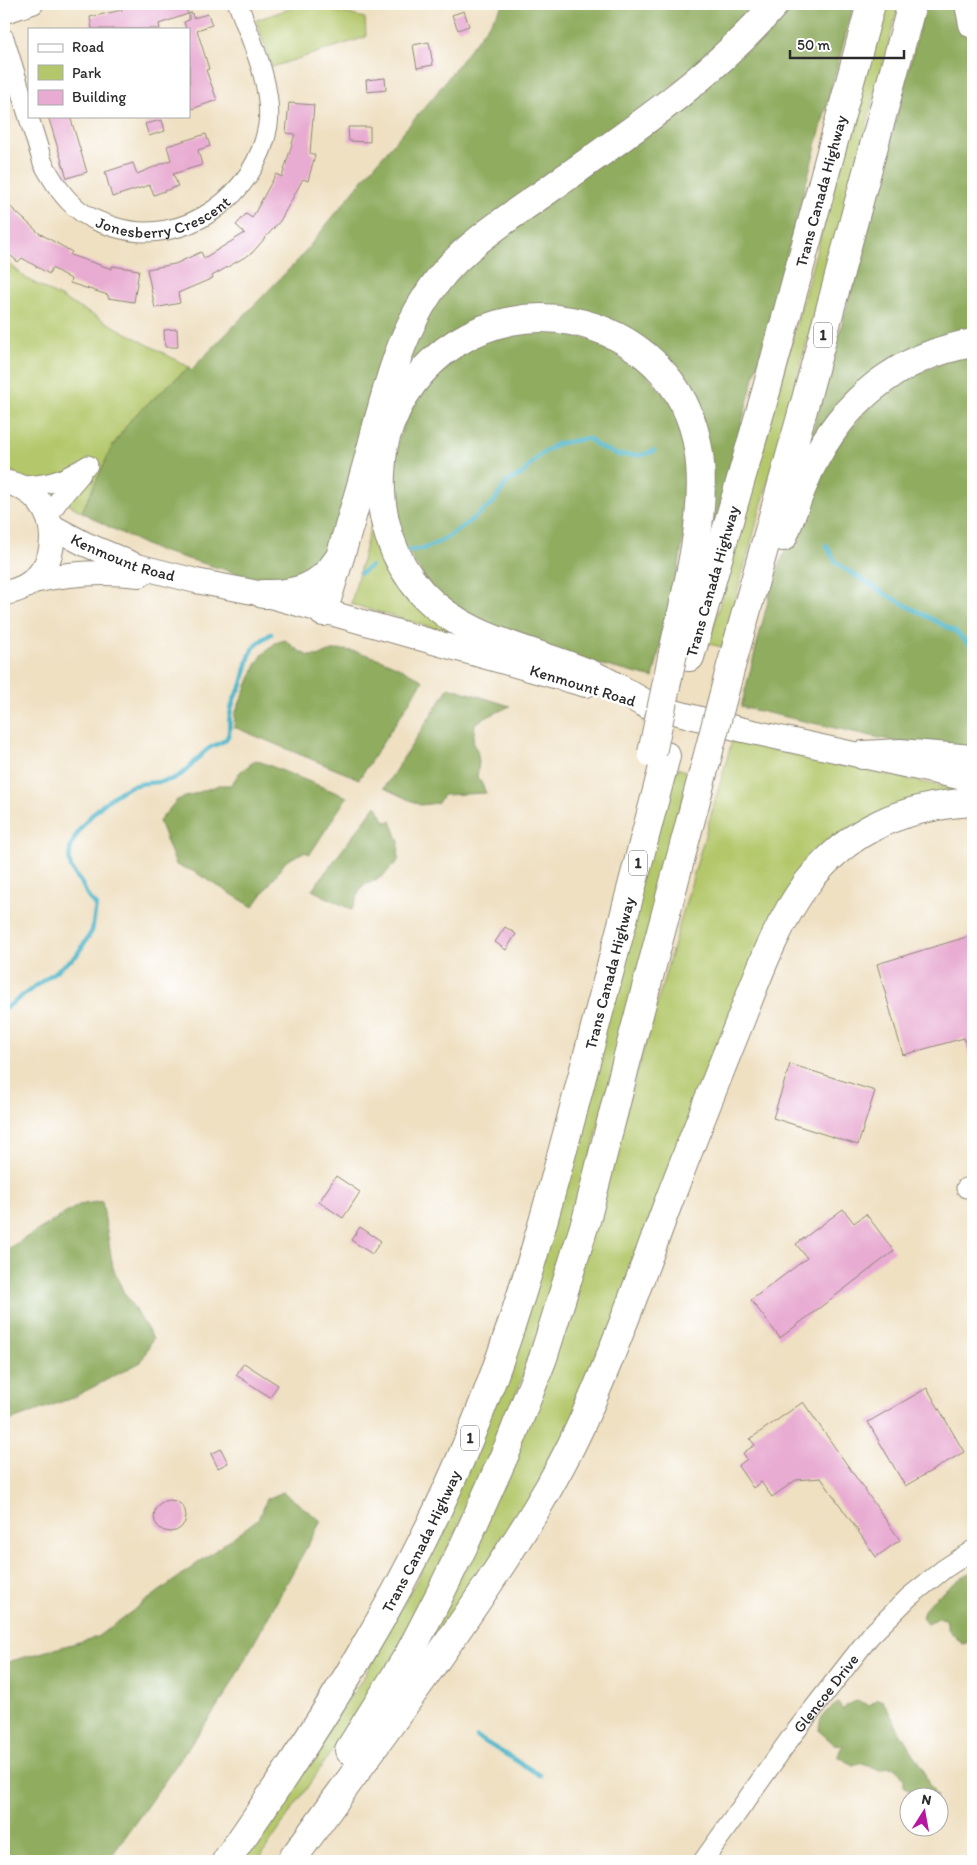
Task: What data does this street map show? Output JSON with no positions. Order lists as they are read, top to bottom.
{
  "streets": {
    "highway": ["Trans Canada Highway", "1"],
    "main road": ["Kenmount Road"],
    "street": ["Jonesberry Crescent", "Glencoe Drive"]
  },
  "legend": ["Road", "Park", "Building"],
  "scale_bar": "50 m",
  "north": "top"
}
